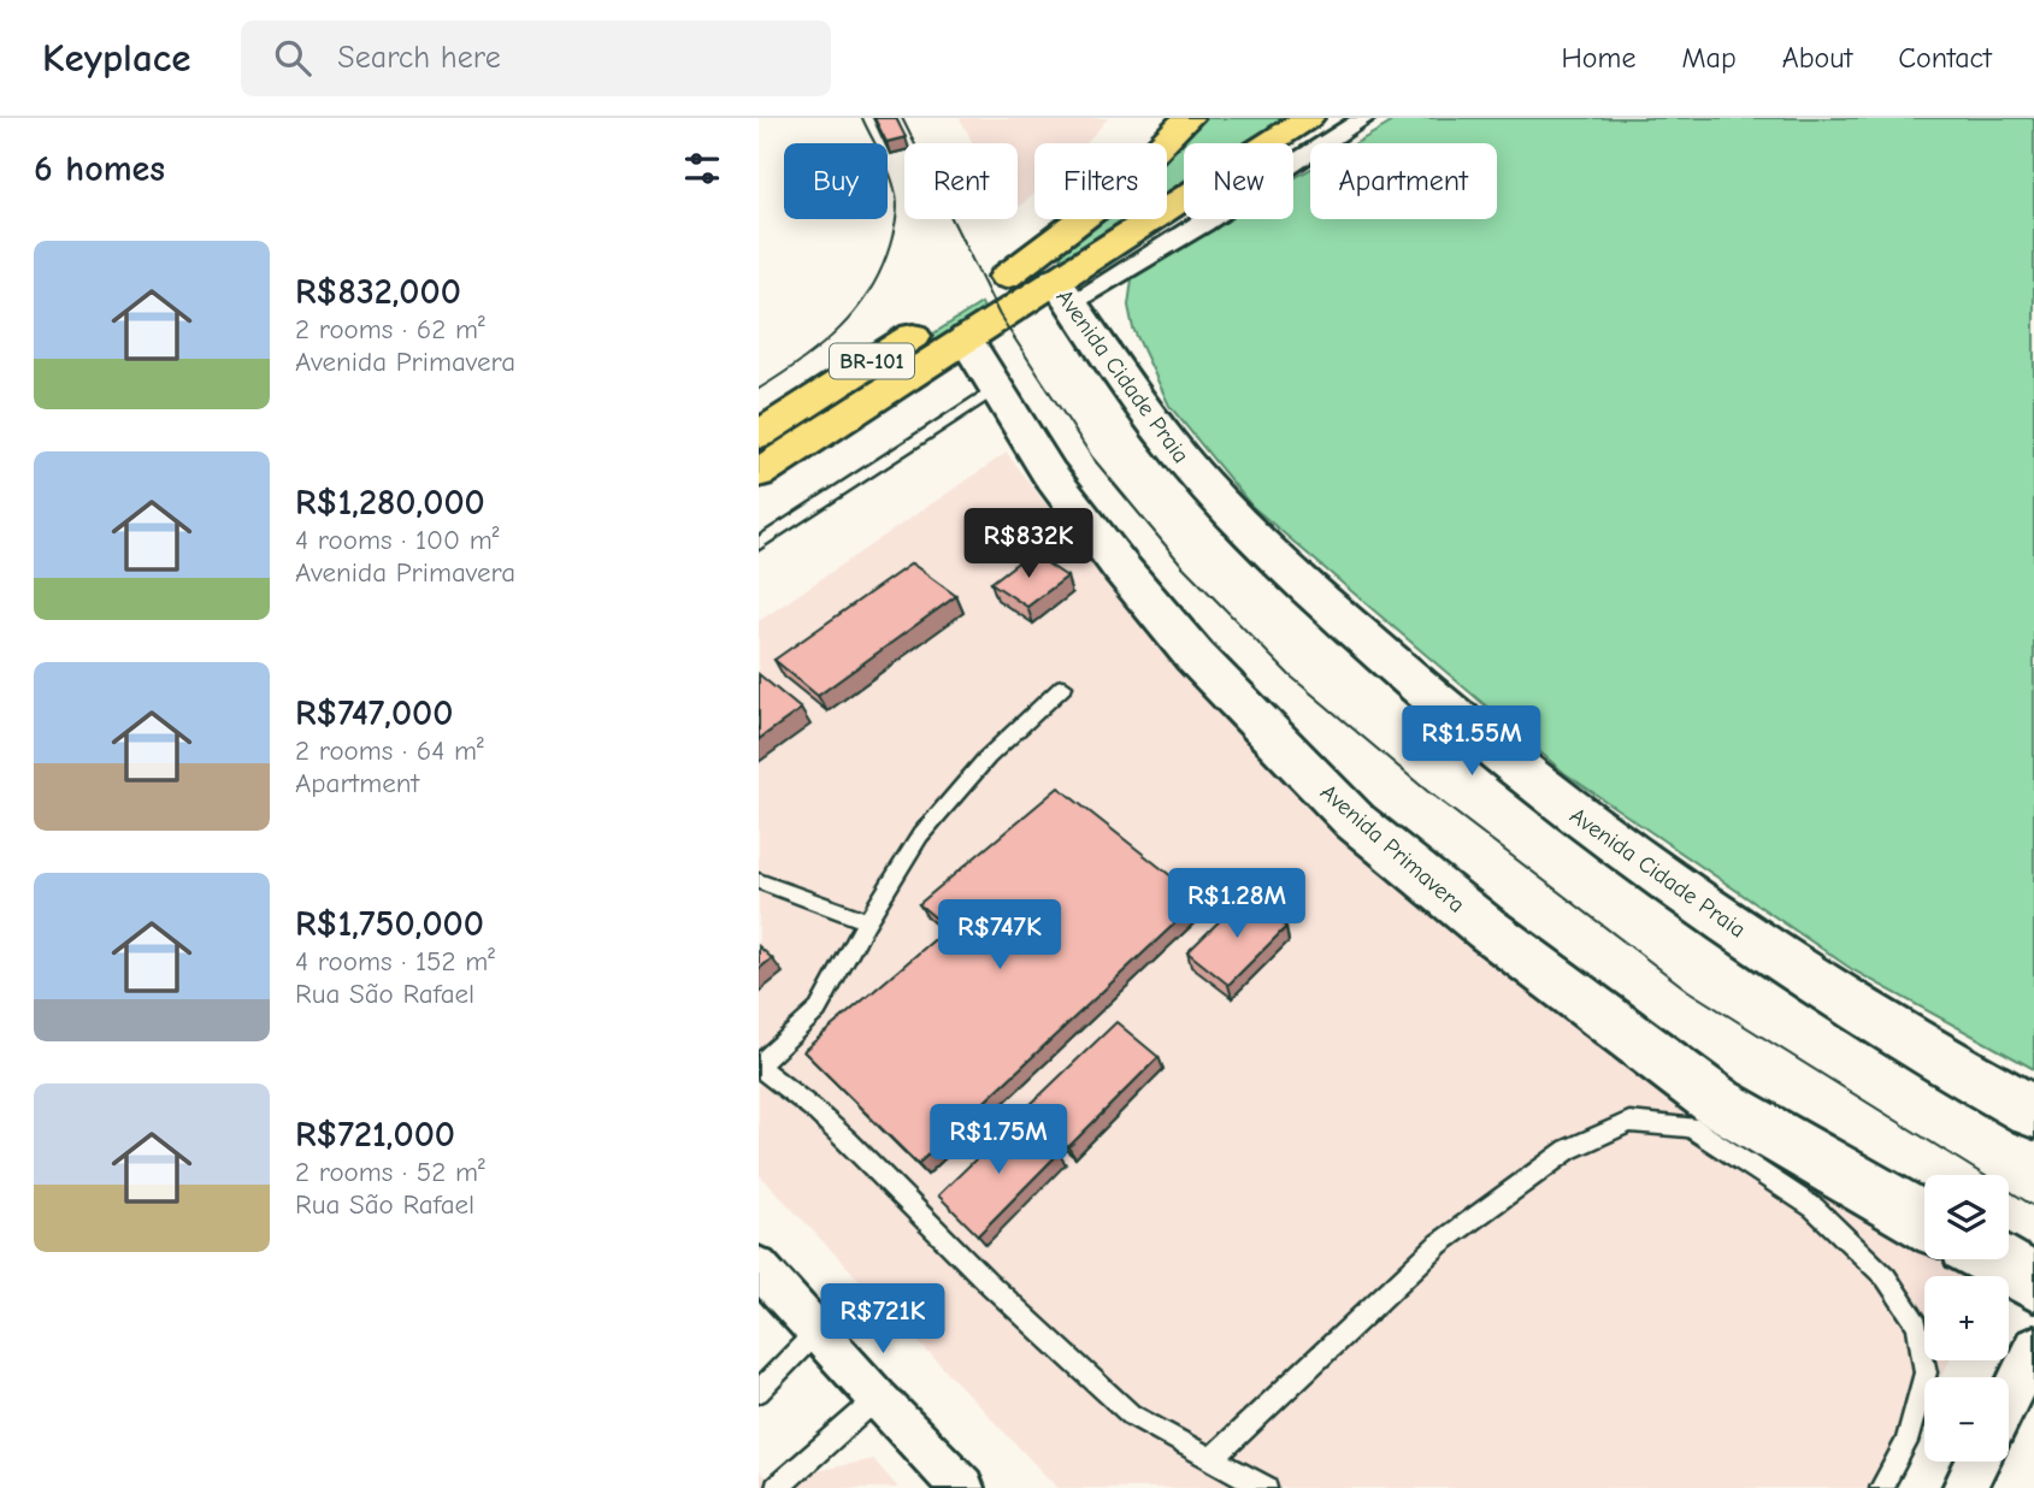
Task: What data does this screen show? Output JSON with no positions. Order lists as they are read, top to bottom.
{
  "streets": {
    "main road": ["BR-101"],
    "street": ["Avenida Cidade Praia", "Avenida Primavera"]
  },
  "crossings": [
    ["BR-101", "Avenida Cidade Praia"],
    ["BR-101", "Avenida Primavera"]
  ],
  "page": {
    "header": "Keyplace",
    "search": "Search here",
    "nav": [
      "Home",
      "Map",
      "About",
      "Contact"
    ],
    "heading": "6 homes",
    "chip": [
      "Buy",
      "Rent",
      "Filters",
      "New",
      "Apartment"
    ],
    "list": [
      {
        "name": "R$832,000",
        "note": "2 rooms · 62 m² · Avenida Primavera"
      },
      {
        "name": "R$1,280,000",
        "note": "4 rooms · 100 m² · Avenida Primavera"
      },
      {
        "name": "R$747,000",
        "note": "2 rooms · 64 m² · Apartment"
      },
      {
        "name": "R$1,750,000",
        "note": "4 rooms · 152 m² · Rua São Rafael"
      },
      {
        "name": "R$721,000",
        "note": "2 rooms · 52 m² · Rua São Rafael"
      }
    ],
    "price": [
      "R$832K",
      "R$1.55M",
      "R$1.28M",
      "R$747K",
      "R$1.75M",
      "R$721K"
    ],
    "map_buttons": ["+", "−"]
  }
}
